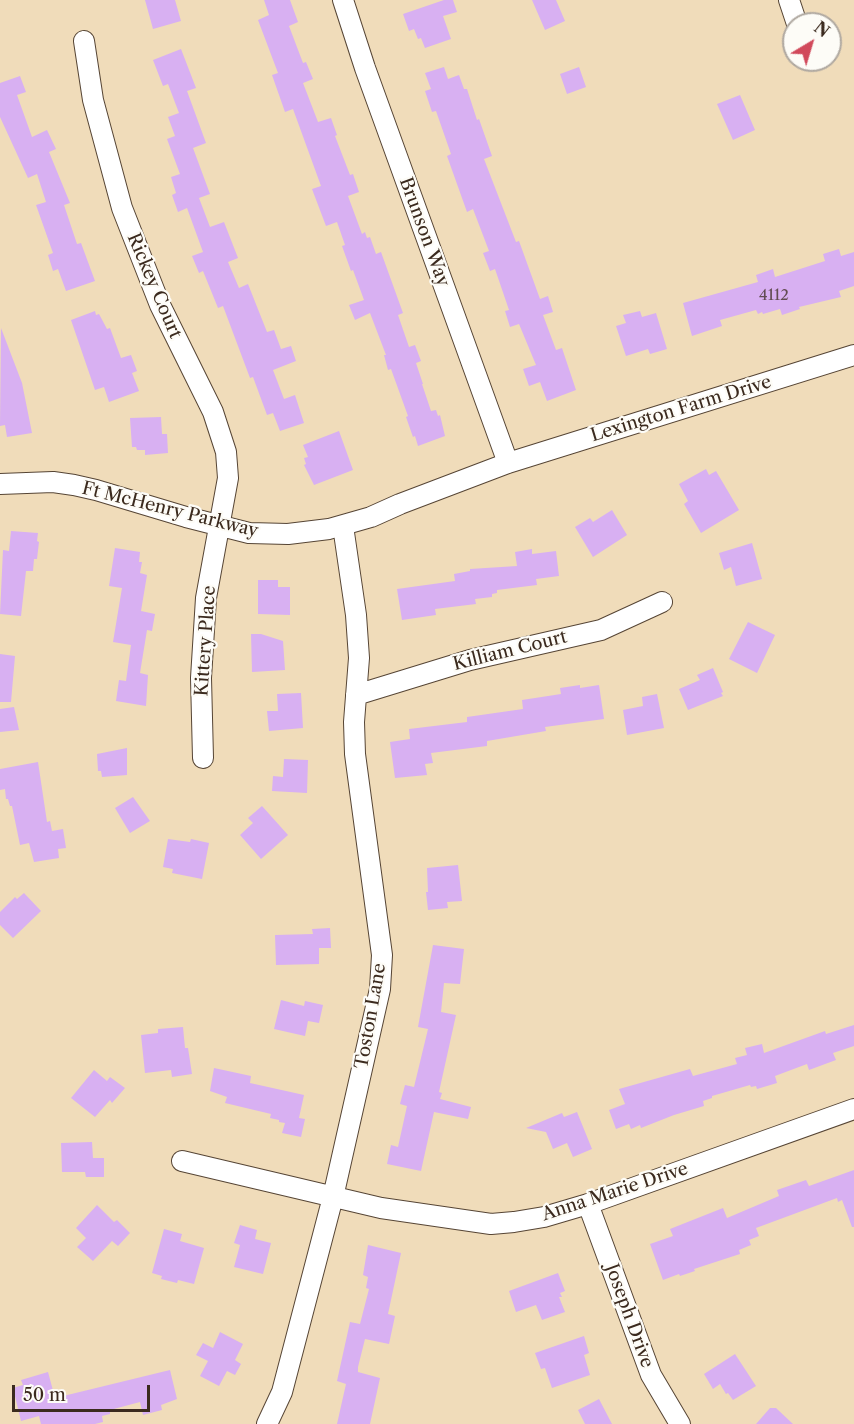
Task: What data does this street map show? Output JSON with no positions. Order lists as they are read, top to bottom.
{
  "streets": {
    "street": [
      "Brunson Way",
      "Rickey Court",
      "Lexington Farm Drive",
      "Ft McHenry Parkway",
      "Kittery Place",
      "Killiam Court",
      "Toston Lane",
      "Anna Marie Drive",
      "Joseph Drive"
    ]
  },
  "crossings": [
    ["Brunson Way", "Lexington Farm Drive"],
    ["Brunson Way", "Ft McHenry Parkway"],
    ["Rickey Court", "Ft McHenry Parkway"],
    ["Rickey Court", "Kittery Place"],
    ["Lexington Farm Drive", "Ft McHenry Parkway"],
    ["Ft McHenry Parkway", "Kittery Place"],
    ["Ft McHenry Parkway", "Toston Lane"],
    ["Killiam Court", "Toston Lane"],
    ["Toston Lane", "Anna Marie Drive"],
    ["Anna Marie Drive", "Joseph Drive"]
  ],
  "house_numbers": ["4112"],
  "scale_bar": "50 m",
  "north": "top right"
}
